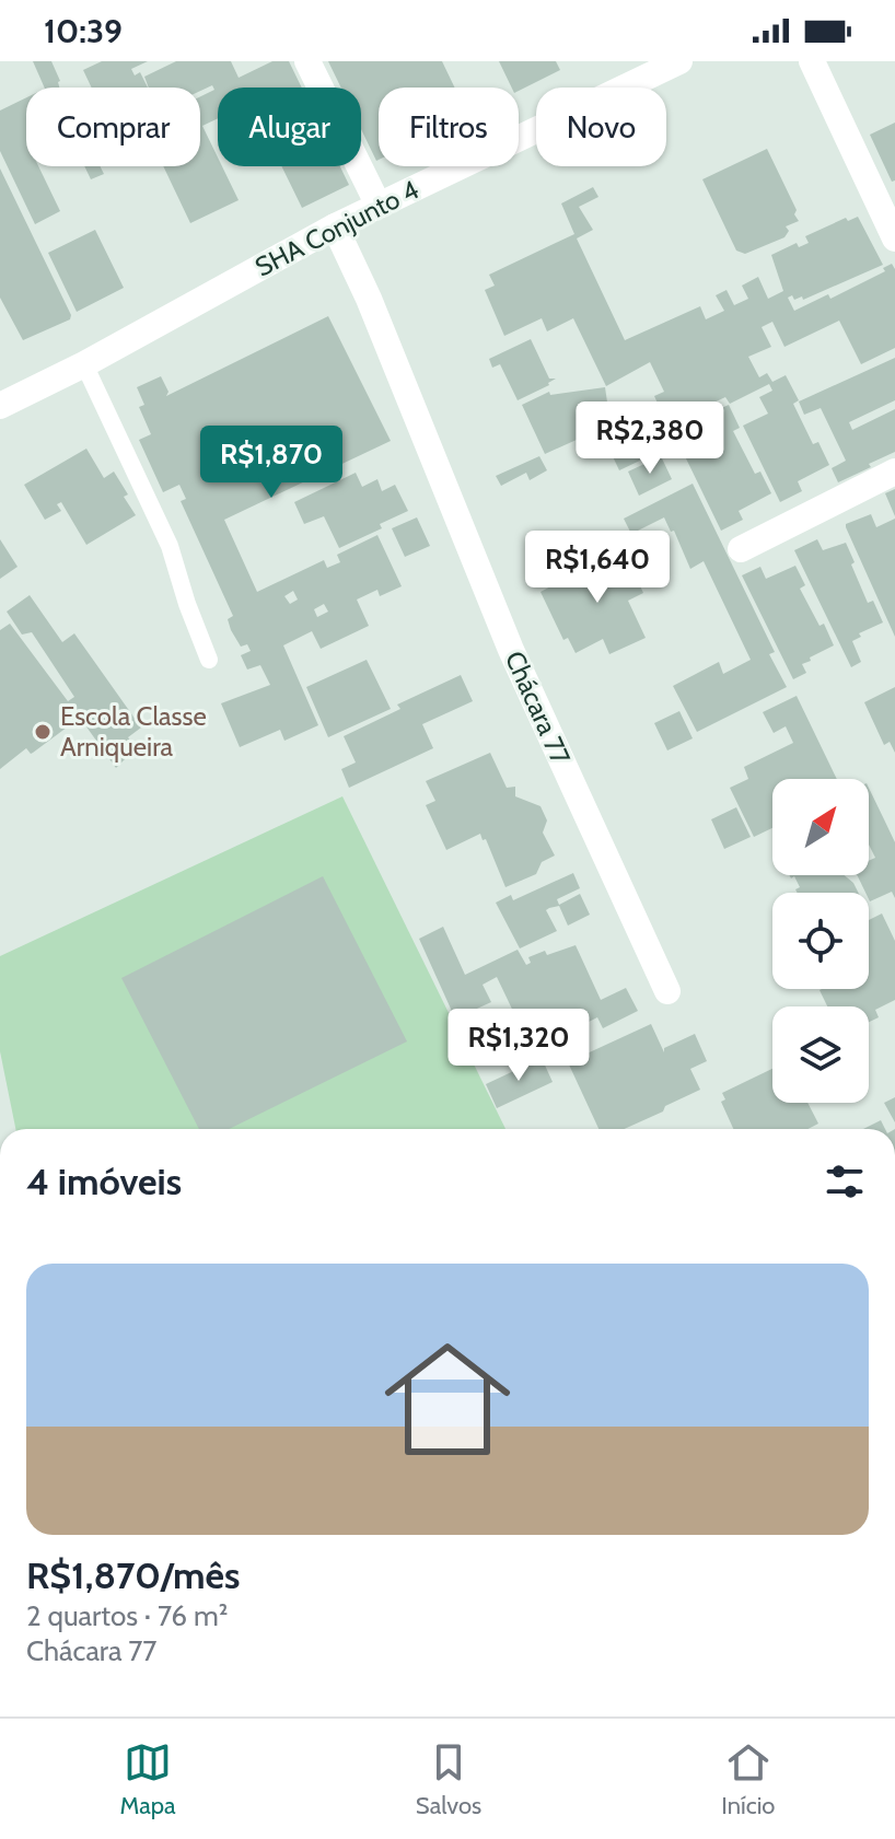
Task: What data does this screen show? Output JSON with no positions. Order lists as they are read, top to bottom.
{
  "streets": {
    "street": ["SHA Conjunto 4", "Chácara 77"]
  },
  "crossings": [
    ["SHA Conjunto 4", "Chácara 77"]
  ],
  "places": ["Escola Classe Arniqueira"],
  "north": "top right",
  "page": {
    "status": "10:39",
    "chip": [
      "Comprar",
      "Alugar",
      "Filtros",
      "Novo"
    ],
    "price": [
      "R$2,380",
      "R$1,870",
      "R$1,640",
      "R$1,320"
    ],
    "heading": "4 imóveis",
    "list": [
      {
        "name": "R$1,870/mês",
        "note": "2 quartos · 76 m² · Chácara 77"
      }
    ],
    "tabs": ["Mapa", "Salvos", "Início"]
  }
}
